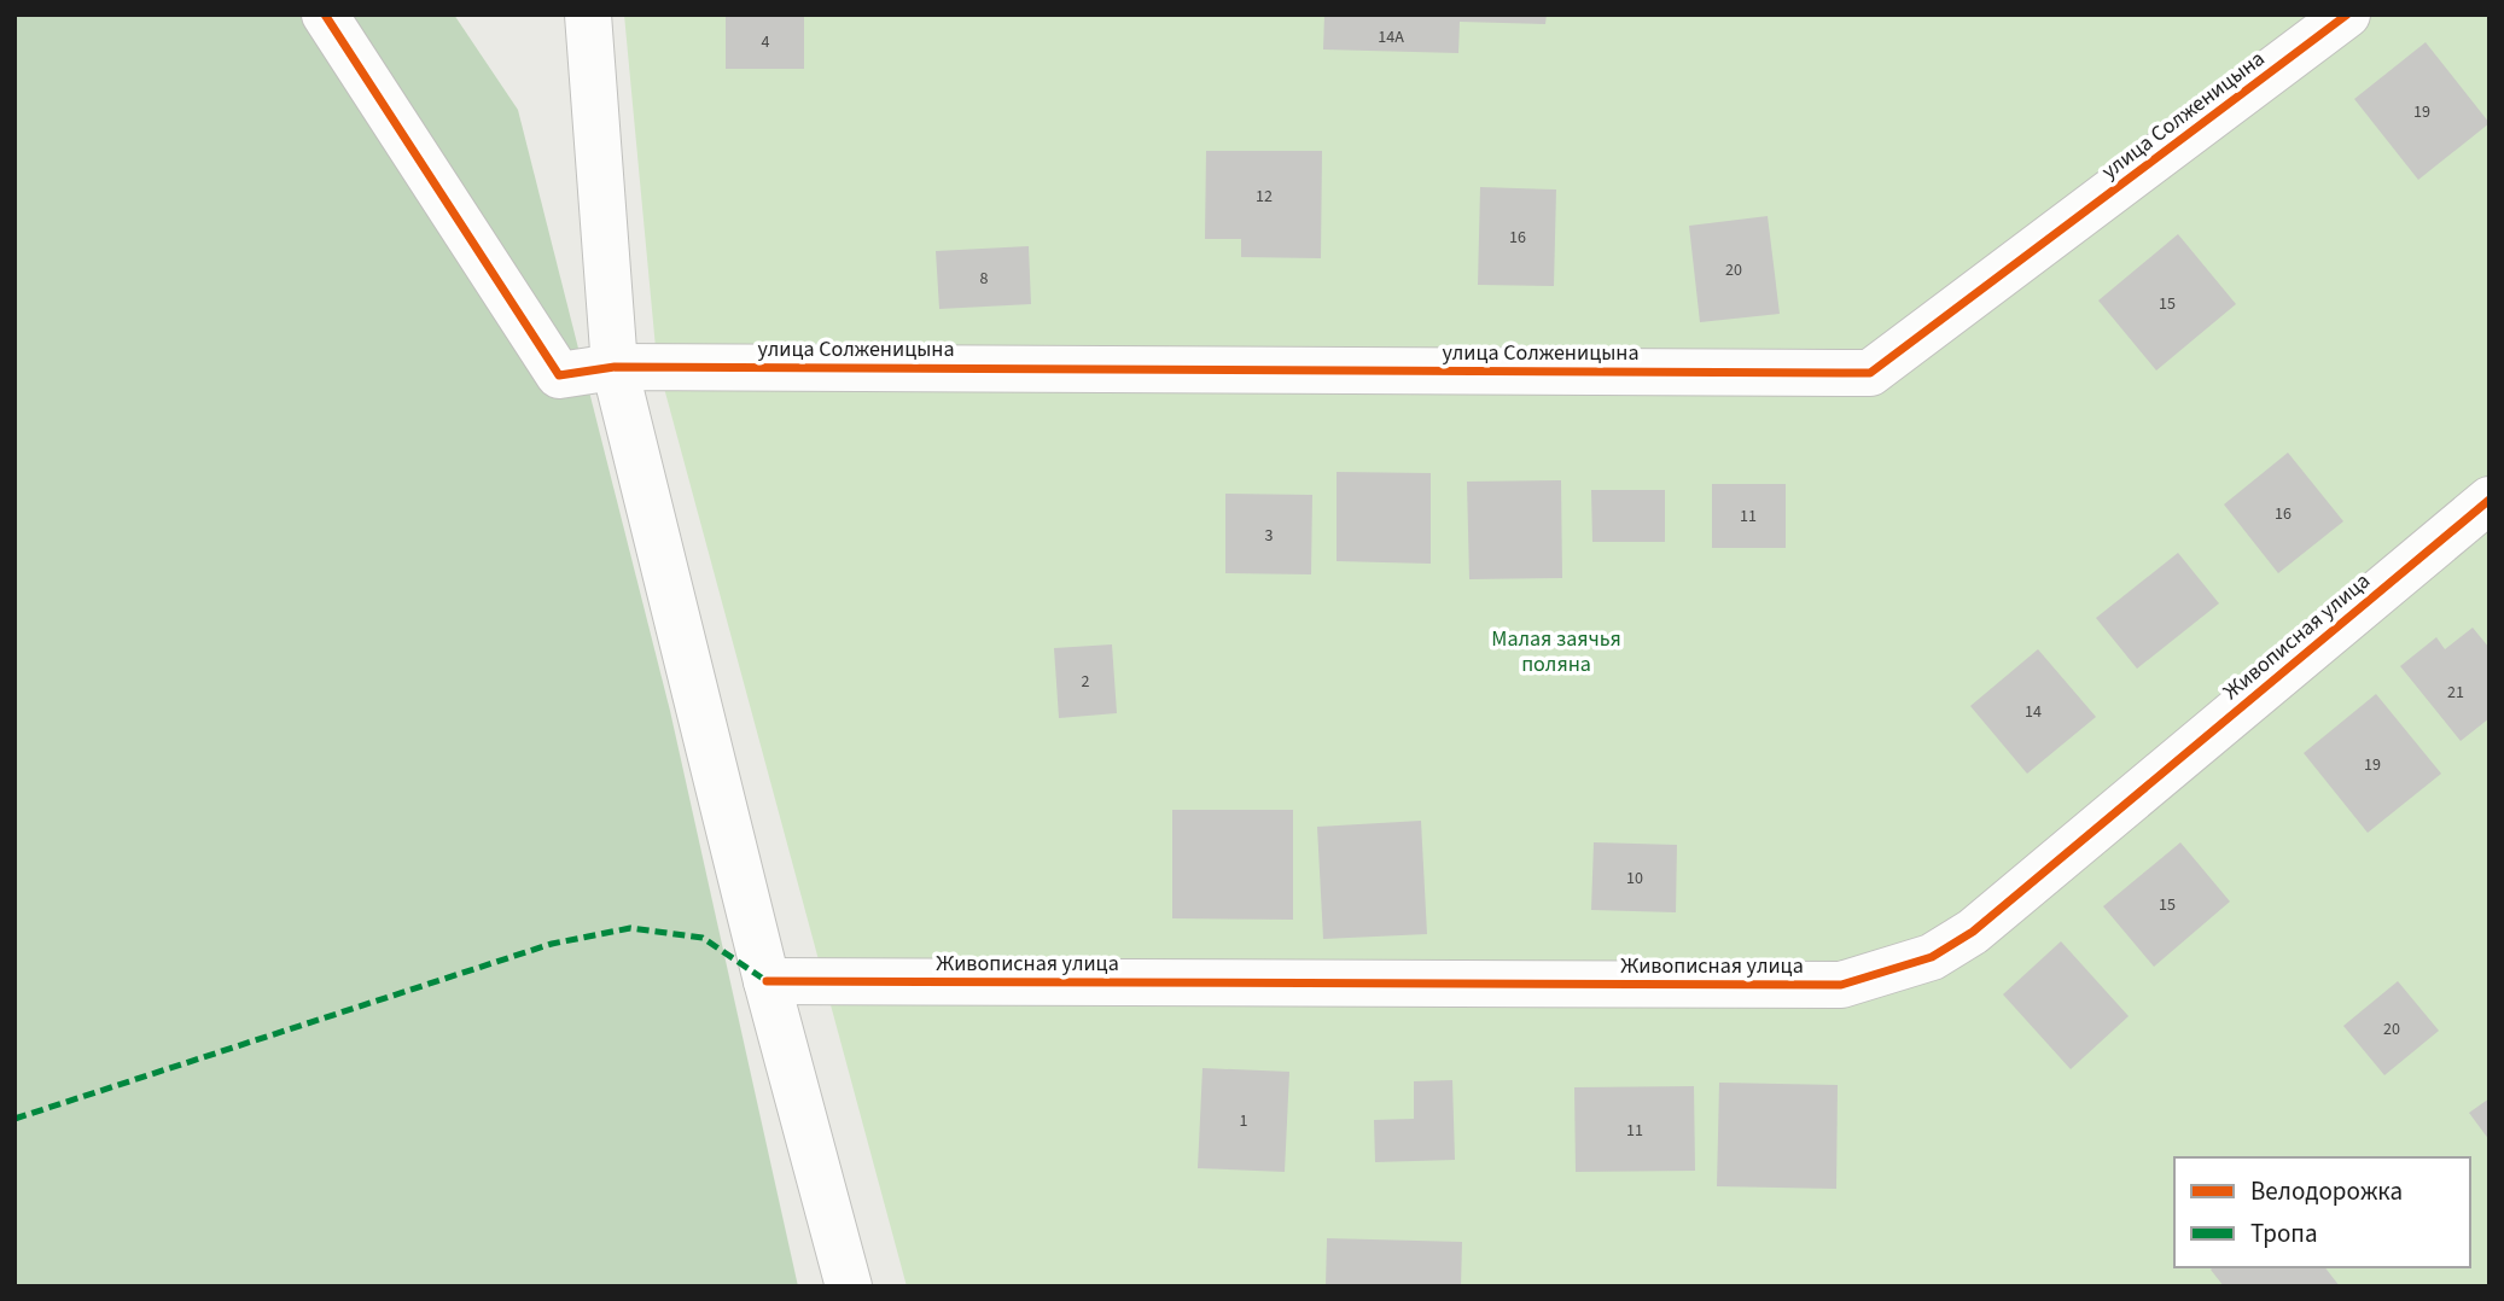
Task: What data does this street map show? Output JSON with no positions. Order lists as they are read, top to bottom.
{
  "streets": {
    "street": ["улица Солженицына", "Живописная улица"]
  },
  "parks": ["Малая заячья поляна"],
  "house_numbers": [
    "14А",
    "4",
    "19",
    "12",
    "16",
    "20",
    "8",
    "15",
    "16",
    "11",
    "3",
    "2",
    "21",
    "14",
    "19",
    "10",
    "15",
    "20",
    "1",
    "11"
  ],
  "legend": ["Велодорожка", "Тропа"]
}
